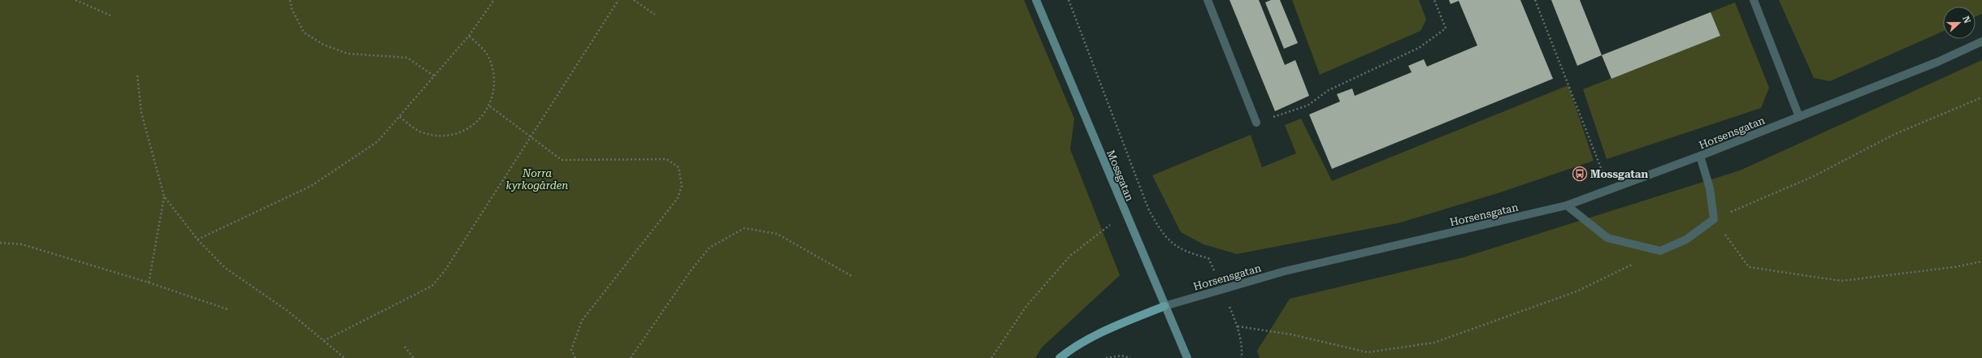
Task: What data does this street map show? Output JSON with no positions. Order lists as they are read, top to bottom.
{
  "streets": {
    "street": ["Horsensgatan", "Mossgatan"]
  },
  "crossings": [
    ["Horsensgatan", "Mossgatan"]
  ],
  "parks": ["Norra kyrkogården"],
  "places": {
    "bus stop": ["Mossgatan"]
  },
  "north": "right"
}
